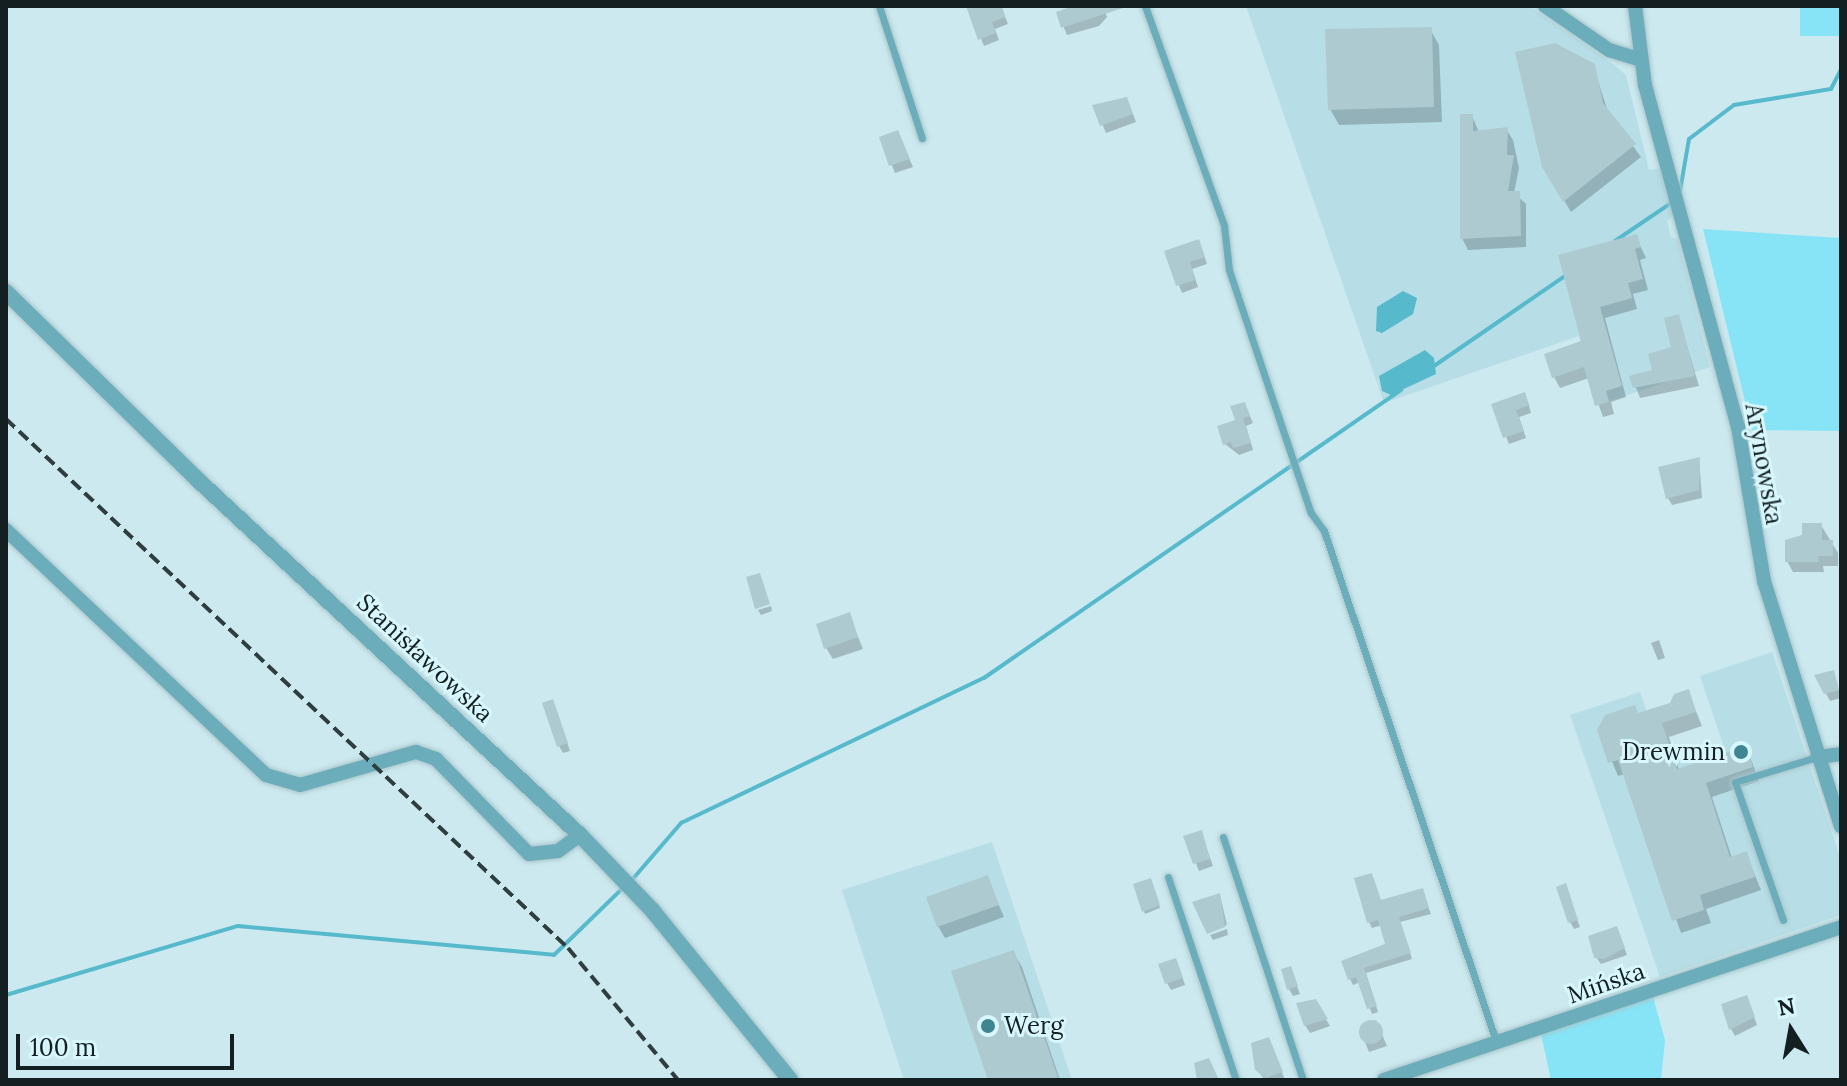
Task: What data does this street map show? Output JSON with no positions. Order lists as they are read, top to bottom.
{
  "streets": {
    "street": ["Arynowska", "Stanisławowska", "Mińska"]
  },
  "places": ["Drewmin", "Werg"],
  "scale_bar": "100 m",
  "north": "top"
}
